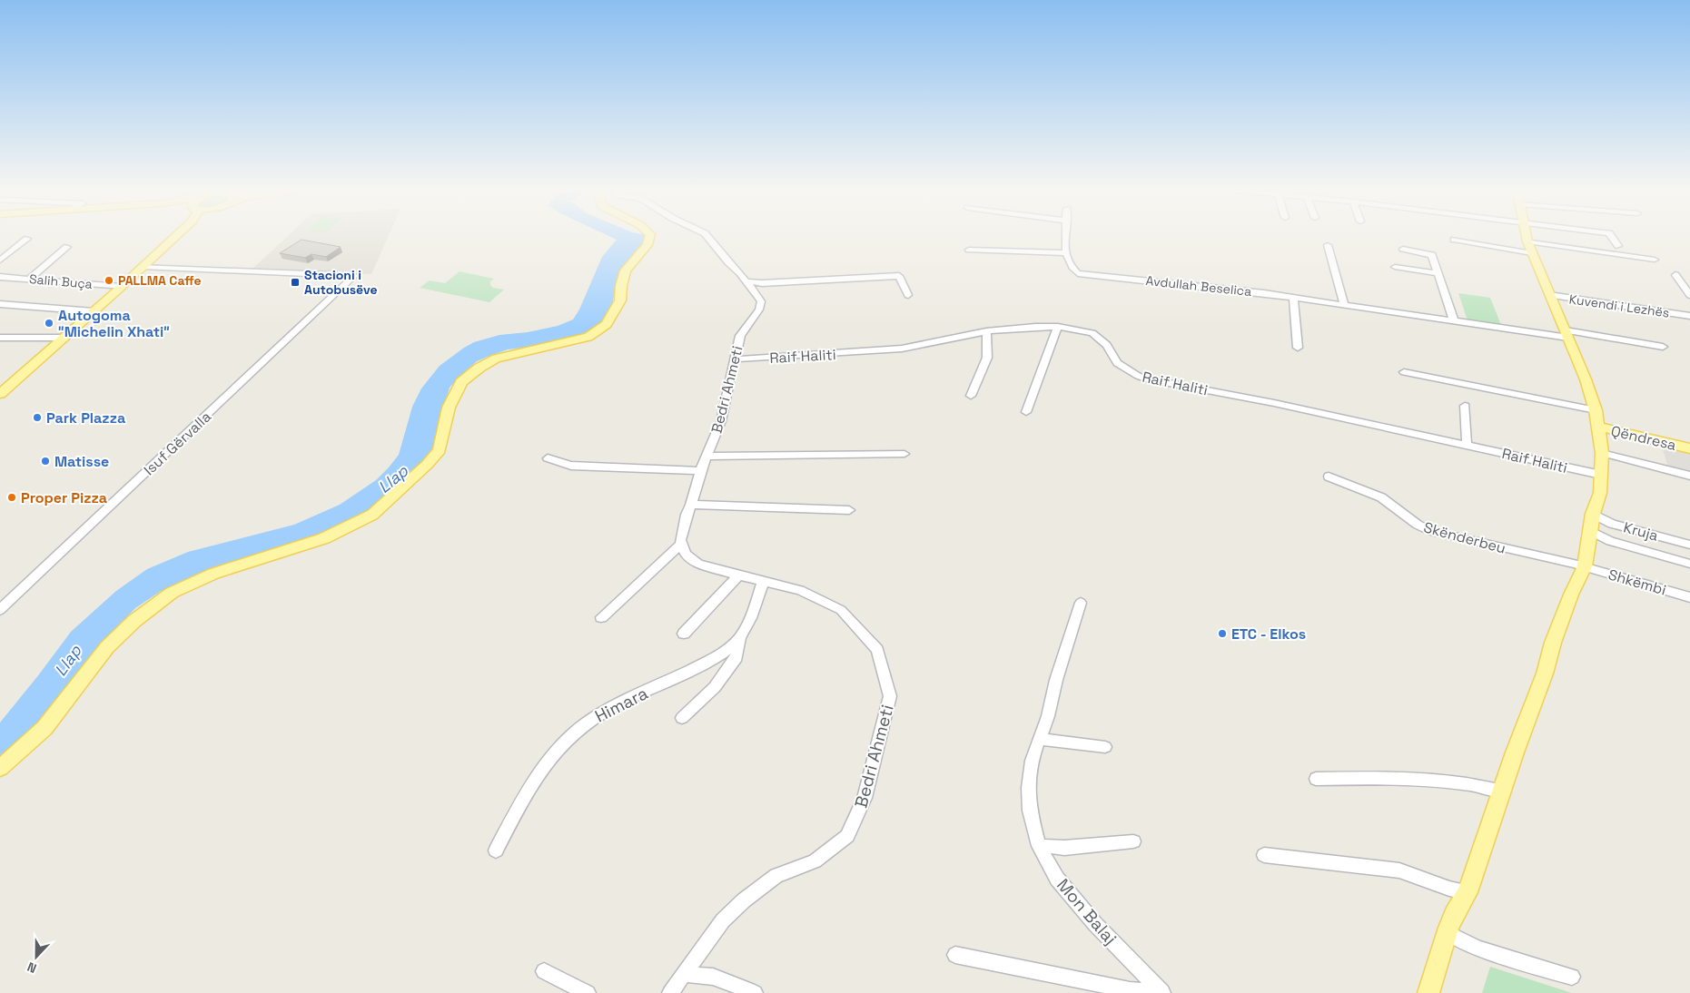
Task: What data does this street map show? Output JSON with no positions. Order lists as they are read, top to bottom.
{
  "streets": {
    "main road": ["Qëndresa"],
    "street": [
      "Salih Buça",
      "Avdullah Beselica",
      "Kuvendi i Lezhës",
      "Raif Haliti",
      "Bedri Ahmeti",
      "Isuf Gërvalla",
      "Kruja",
      "Skënderbeu",
      "Shkëmbi",
      "Himara",
      "Mon Balaj"
    ]
  },
  "crossings": [
    ["Raif Haliti", "Bedri Ahmeti"],
    ["Bedri Ahmeti", "Himara"],
    ["Skënderbeu", "Shkëmbi"]
  ],
  "water": ["Llap"],
  "places": {
    "other": [
      "PALLMA Caffe",
      "Autogoma ʺMichelin Xhatiʺ",
      "Park Plazza",
      "Matisse",
      "Proper Pizza",
      "ETC - Elkos"
    ],
    "transit": ["Stacioni i Autobusëve"]
  },
  "north": "bottom"
}
